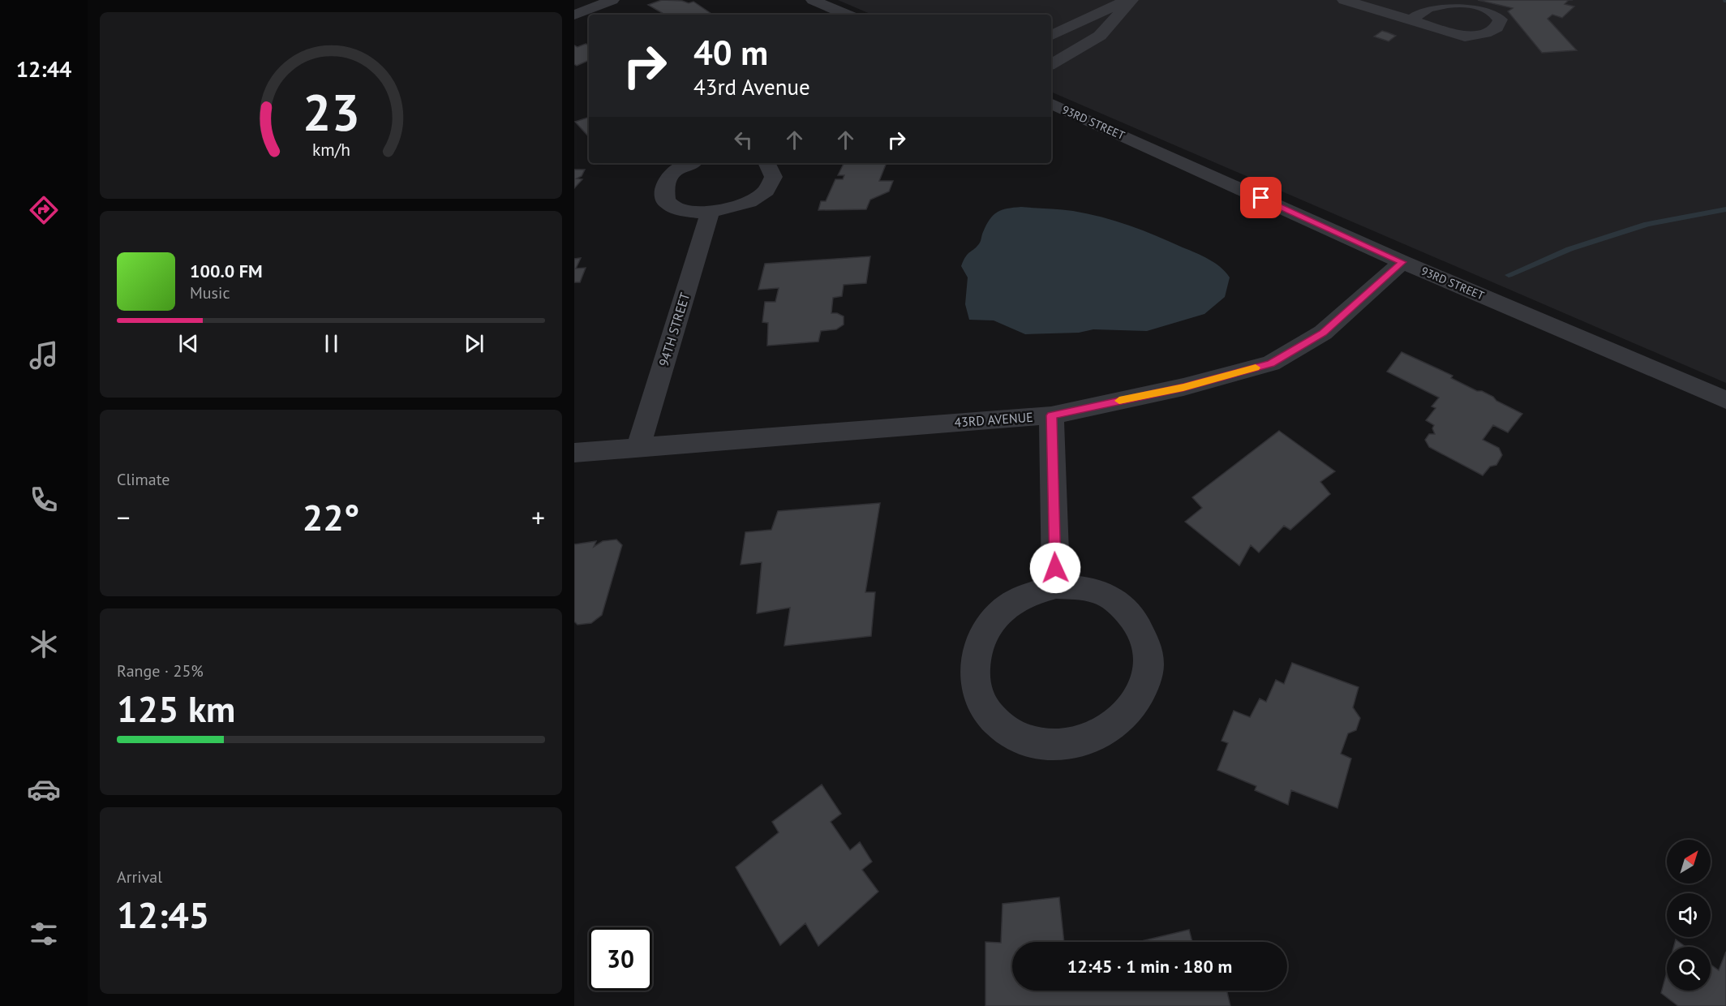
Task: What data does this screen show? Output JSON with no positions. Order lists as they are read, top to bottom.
{
  "streets": {
    "street": ["93RD STREET", "94TH STREET", "43RD AVENUE"]
  },
  "crossings": [
    ["93RD STREET", "43RD AVENUE"],
    ["94TH STREET", "43RD AVENUE"]
  ],
  "north": "top right",
  "page": {
    "tabs": "12:44",
    "turn": ["40 m", "43rd Avenue"],
    "song": ["100.0 FM", "Music"],
    "tile": [
      "Climate",
      ["Range · 25%", "125 km"],
      ["Arrival", "12:45"]
    ],
    "heat": ["−", "22°", "+"],
    "limit": "30",
    "trip": "12:45 · 1 min · 180 m",
    "gauge": ["23", "km/h"]
  }
}
